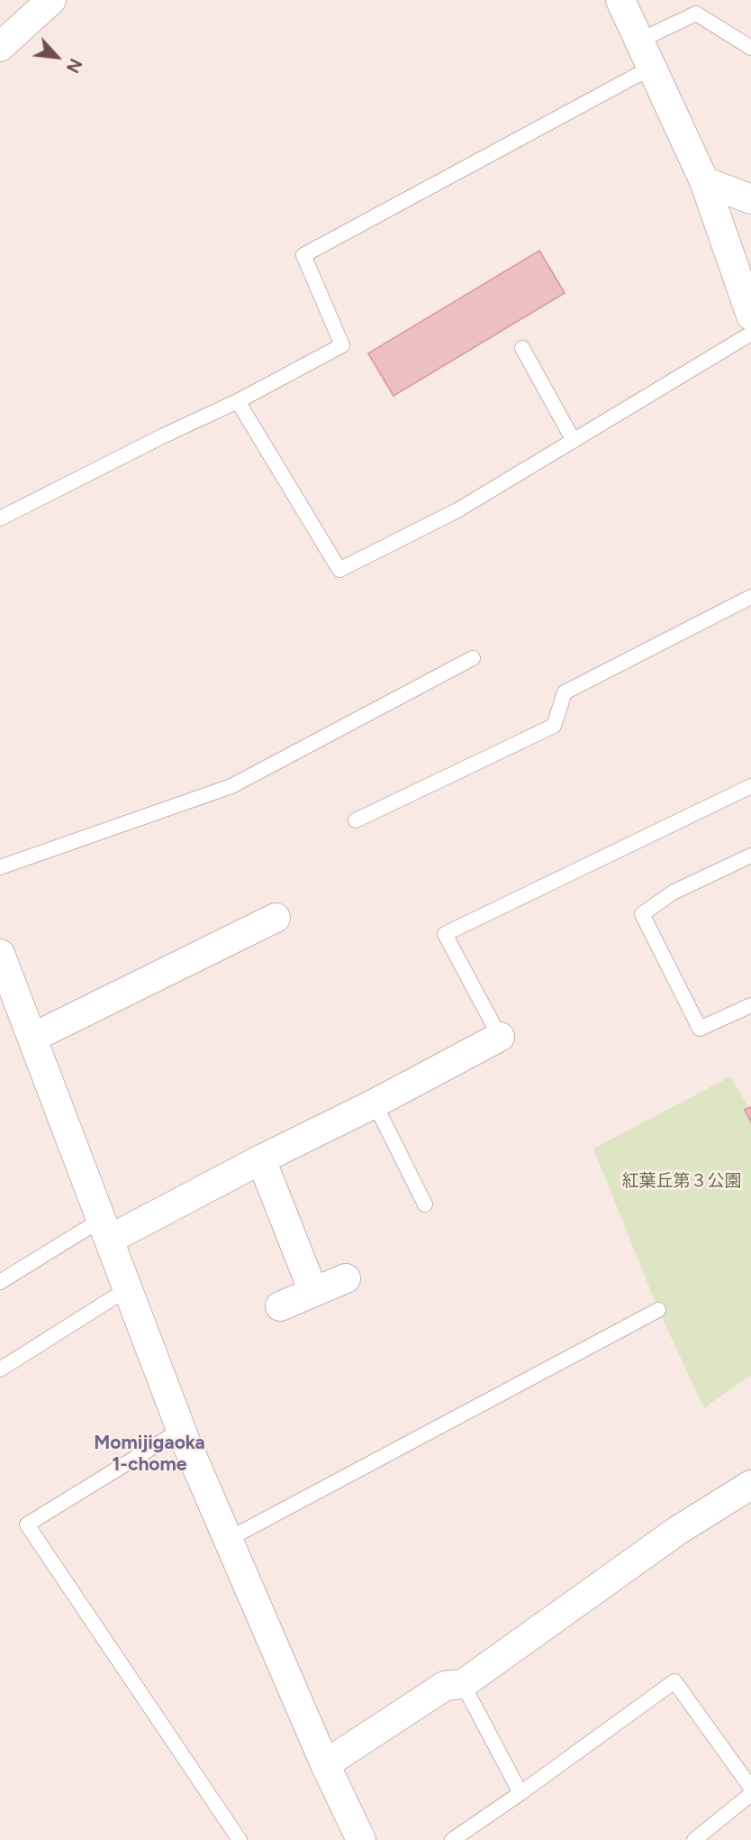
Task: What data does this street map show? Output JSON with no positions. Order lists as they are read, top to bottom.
{
  "districts": ["Momijigaoka 1-chome"],
  "parks": ["紅葉丘第３公園"],
  "north": "bottom right"
}
